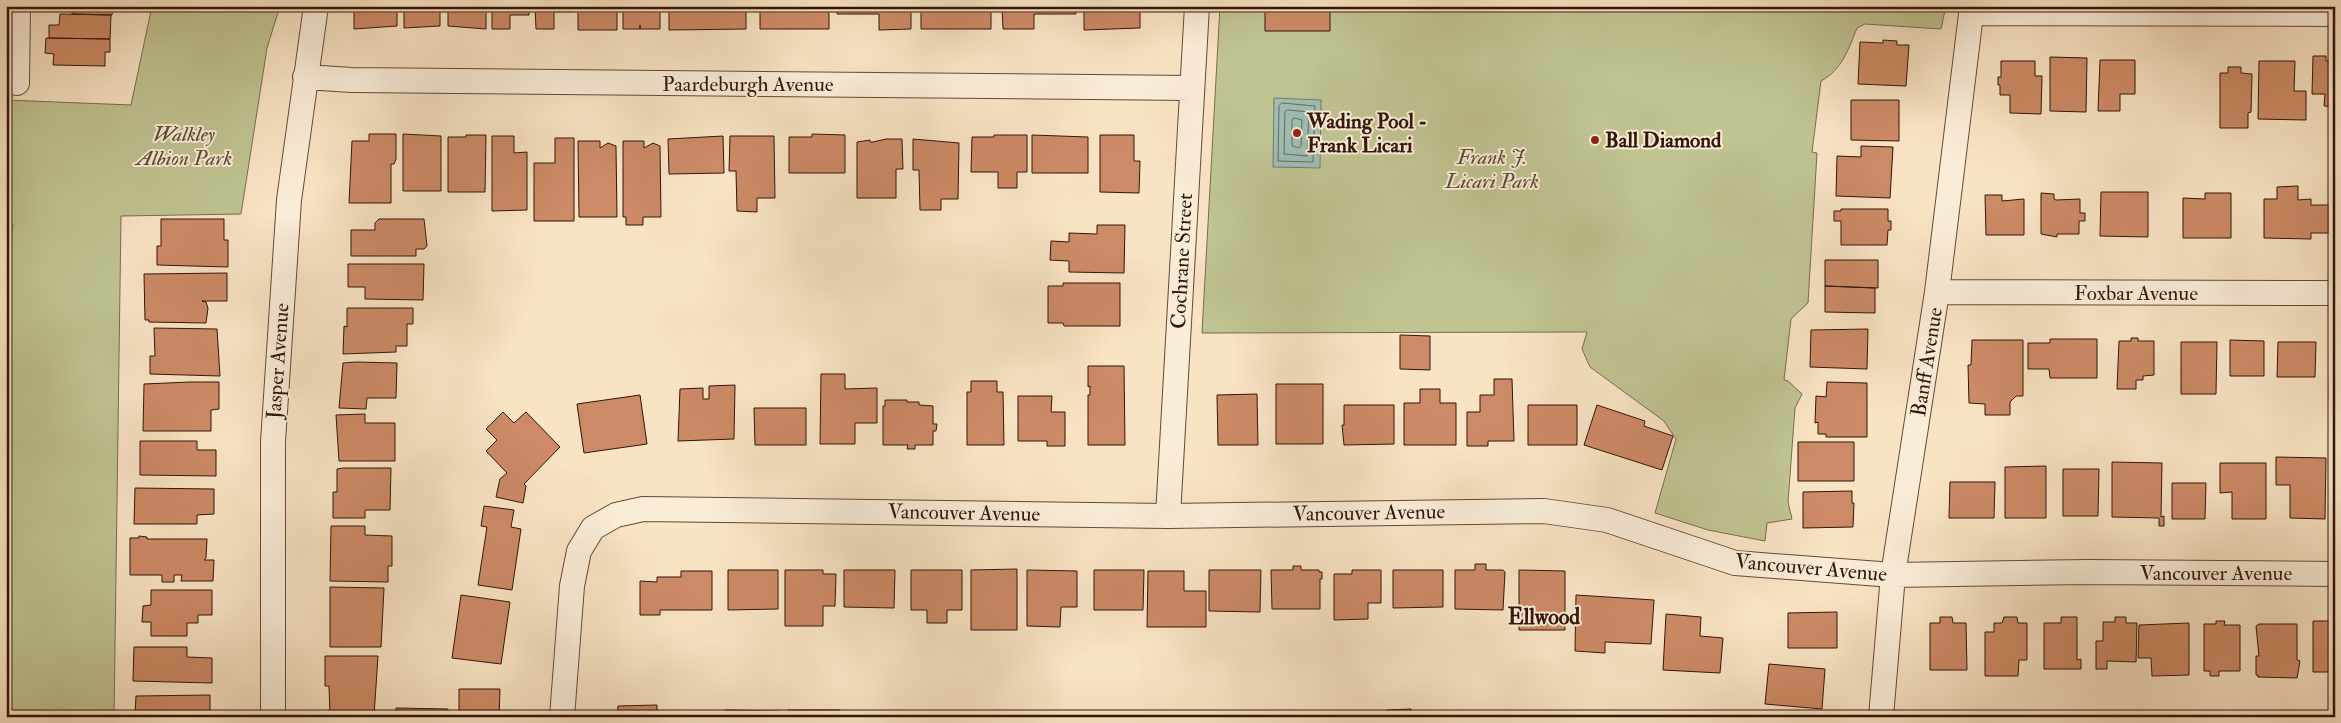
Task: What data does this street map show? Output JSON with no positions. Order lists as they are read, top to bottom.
{
  "streets": {
    "street": [
      "Paardeburgh Avenue",
      "Cochrane Street",
      "Foxbar Avenue",
      "Jasper Avenue",
      "Banff Avenue",
      "Vancouver Avenue"
    ]
  },
  "crossings": [
    ["Paardeburgh Avenue", "Cochrane Street"],
    ["Paardeburgh Avenue", "Jasper Avenue"],
    ["Cochrane Street", "Vancouver Avenue"],
    ["Foxbar Avenue", "Banff Avenue"],
    ["Banff Avenue", "Vancouver Avenue"]
  ],
  "districts": ["Ellwood"],
  "parks": ["Walkley Albion Park", "Frank J. Licari Park"],
  "places": ["Wading Pool - Frank Licari", "Ball Diamond"]
}
